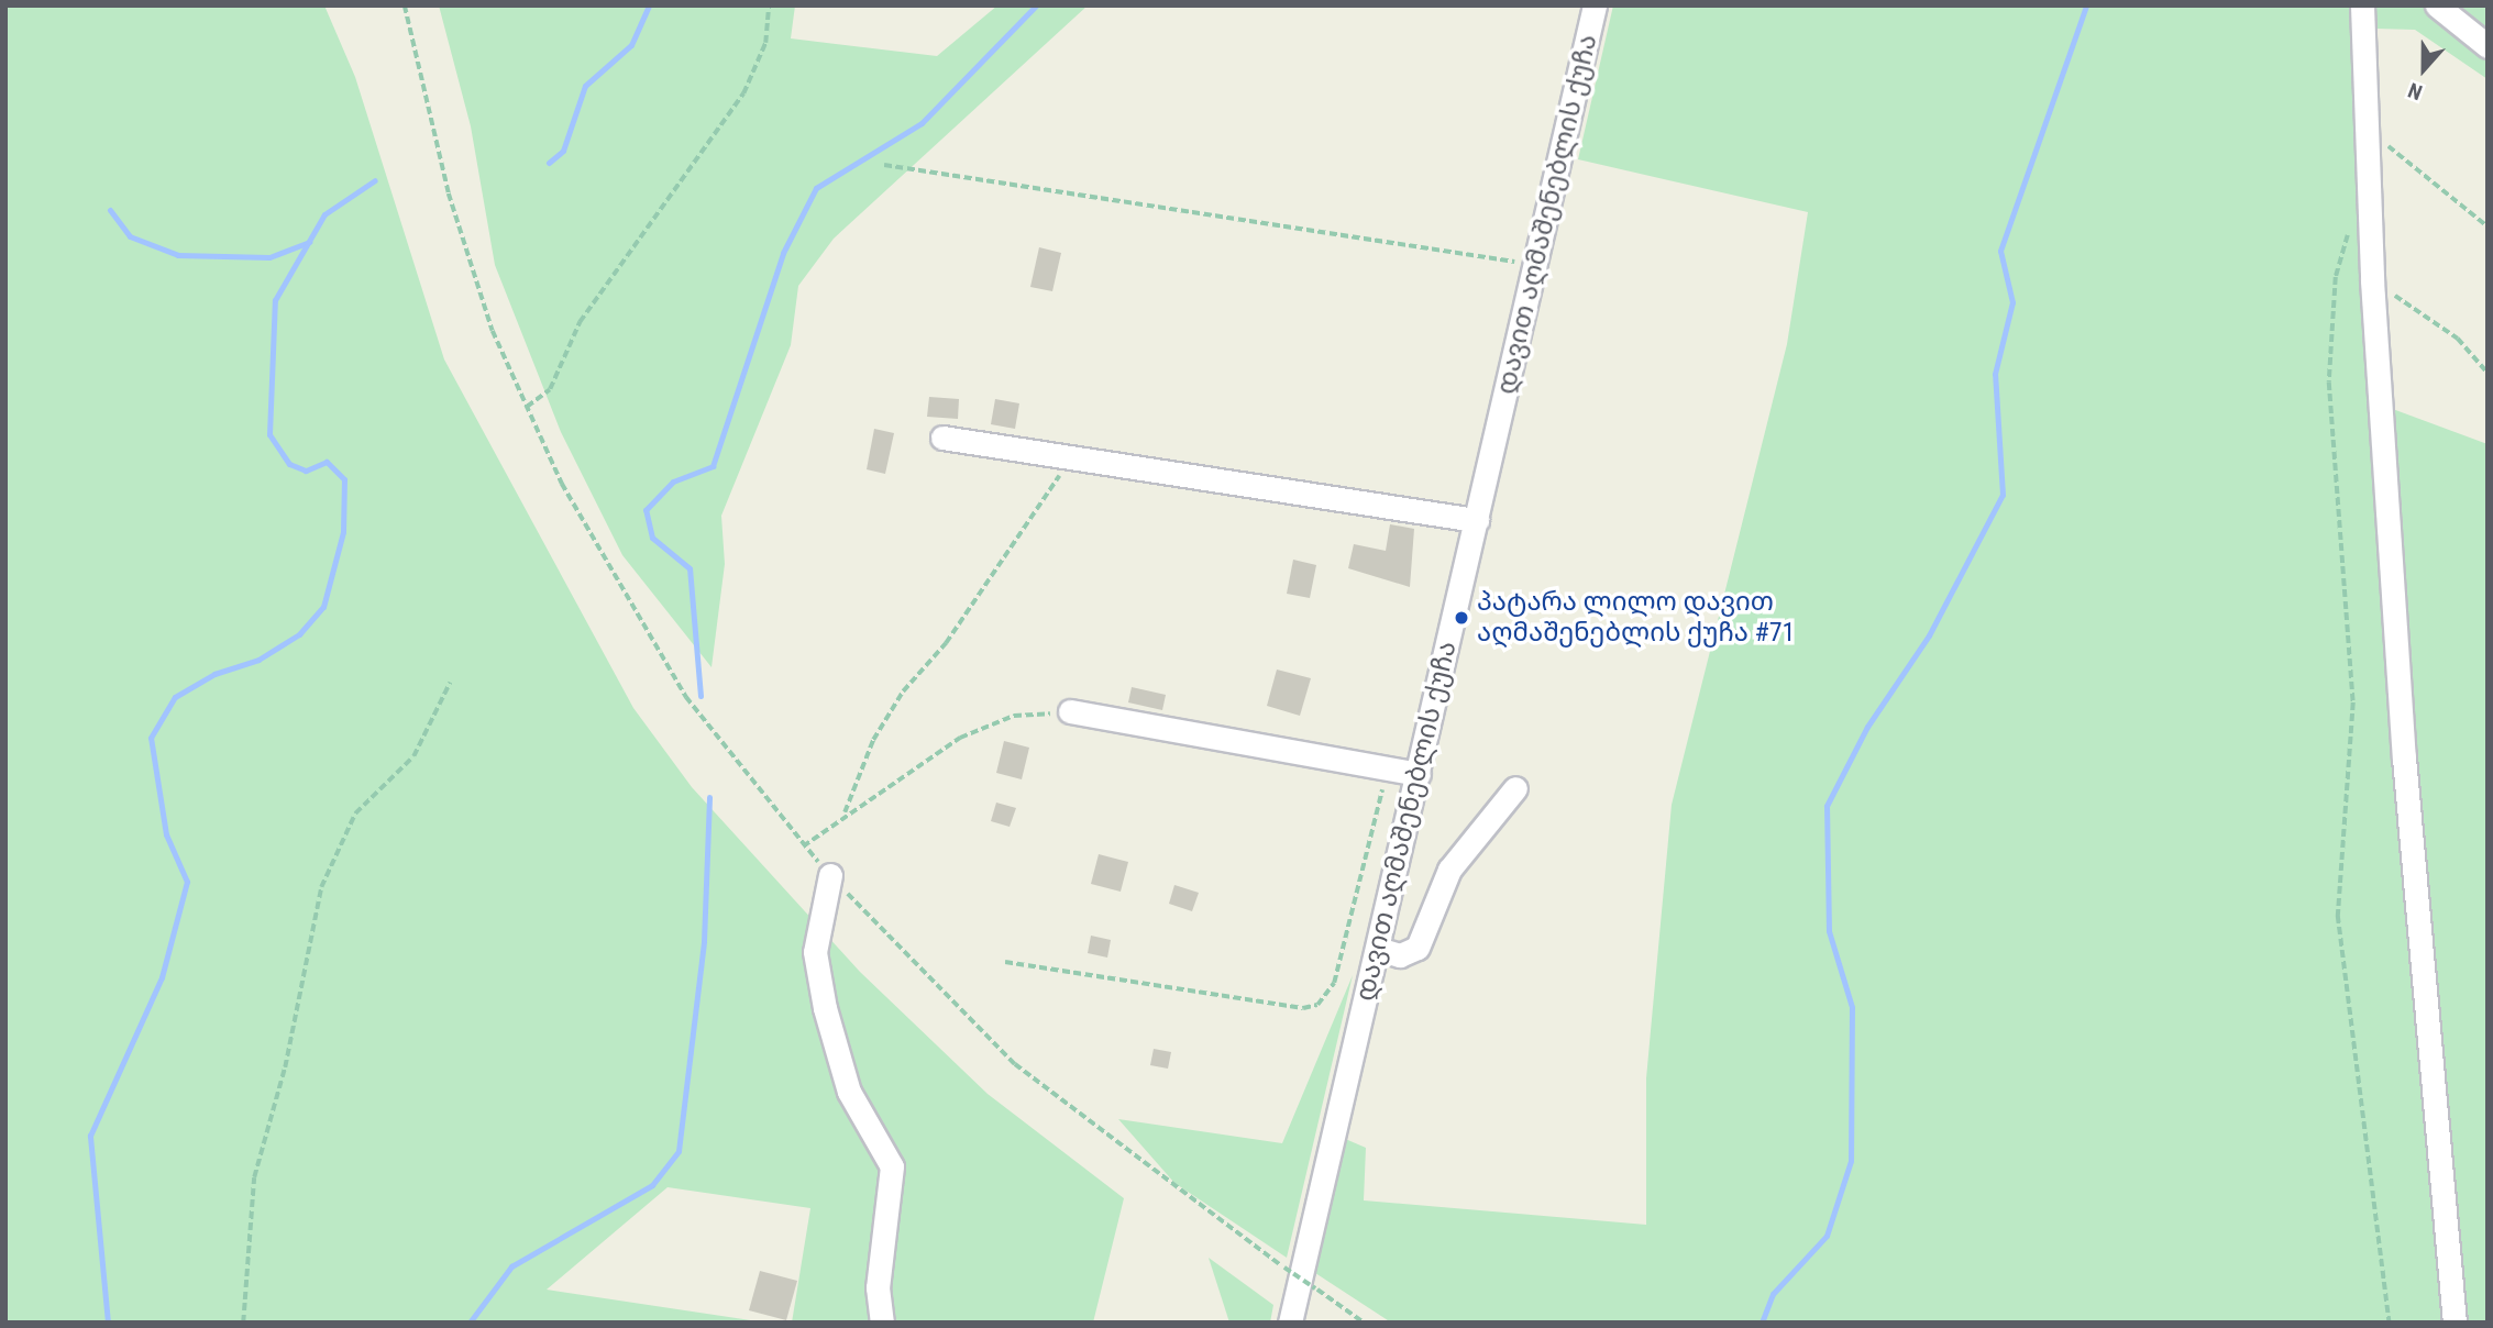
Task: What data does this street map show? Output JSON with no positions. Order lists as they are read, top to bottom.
{
  "streets": {
    "street": ["დავით აღმაშენებლის ქუჩა"]
  },
  "places": ["პატარა ლილო დავით აღმაშენებლის ქუჩა #71"],
  "north": "bottom"
}
